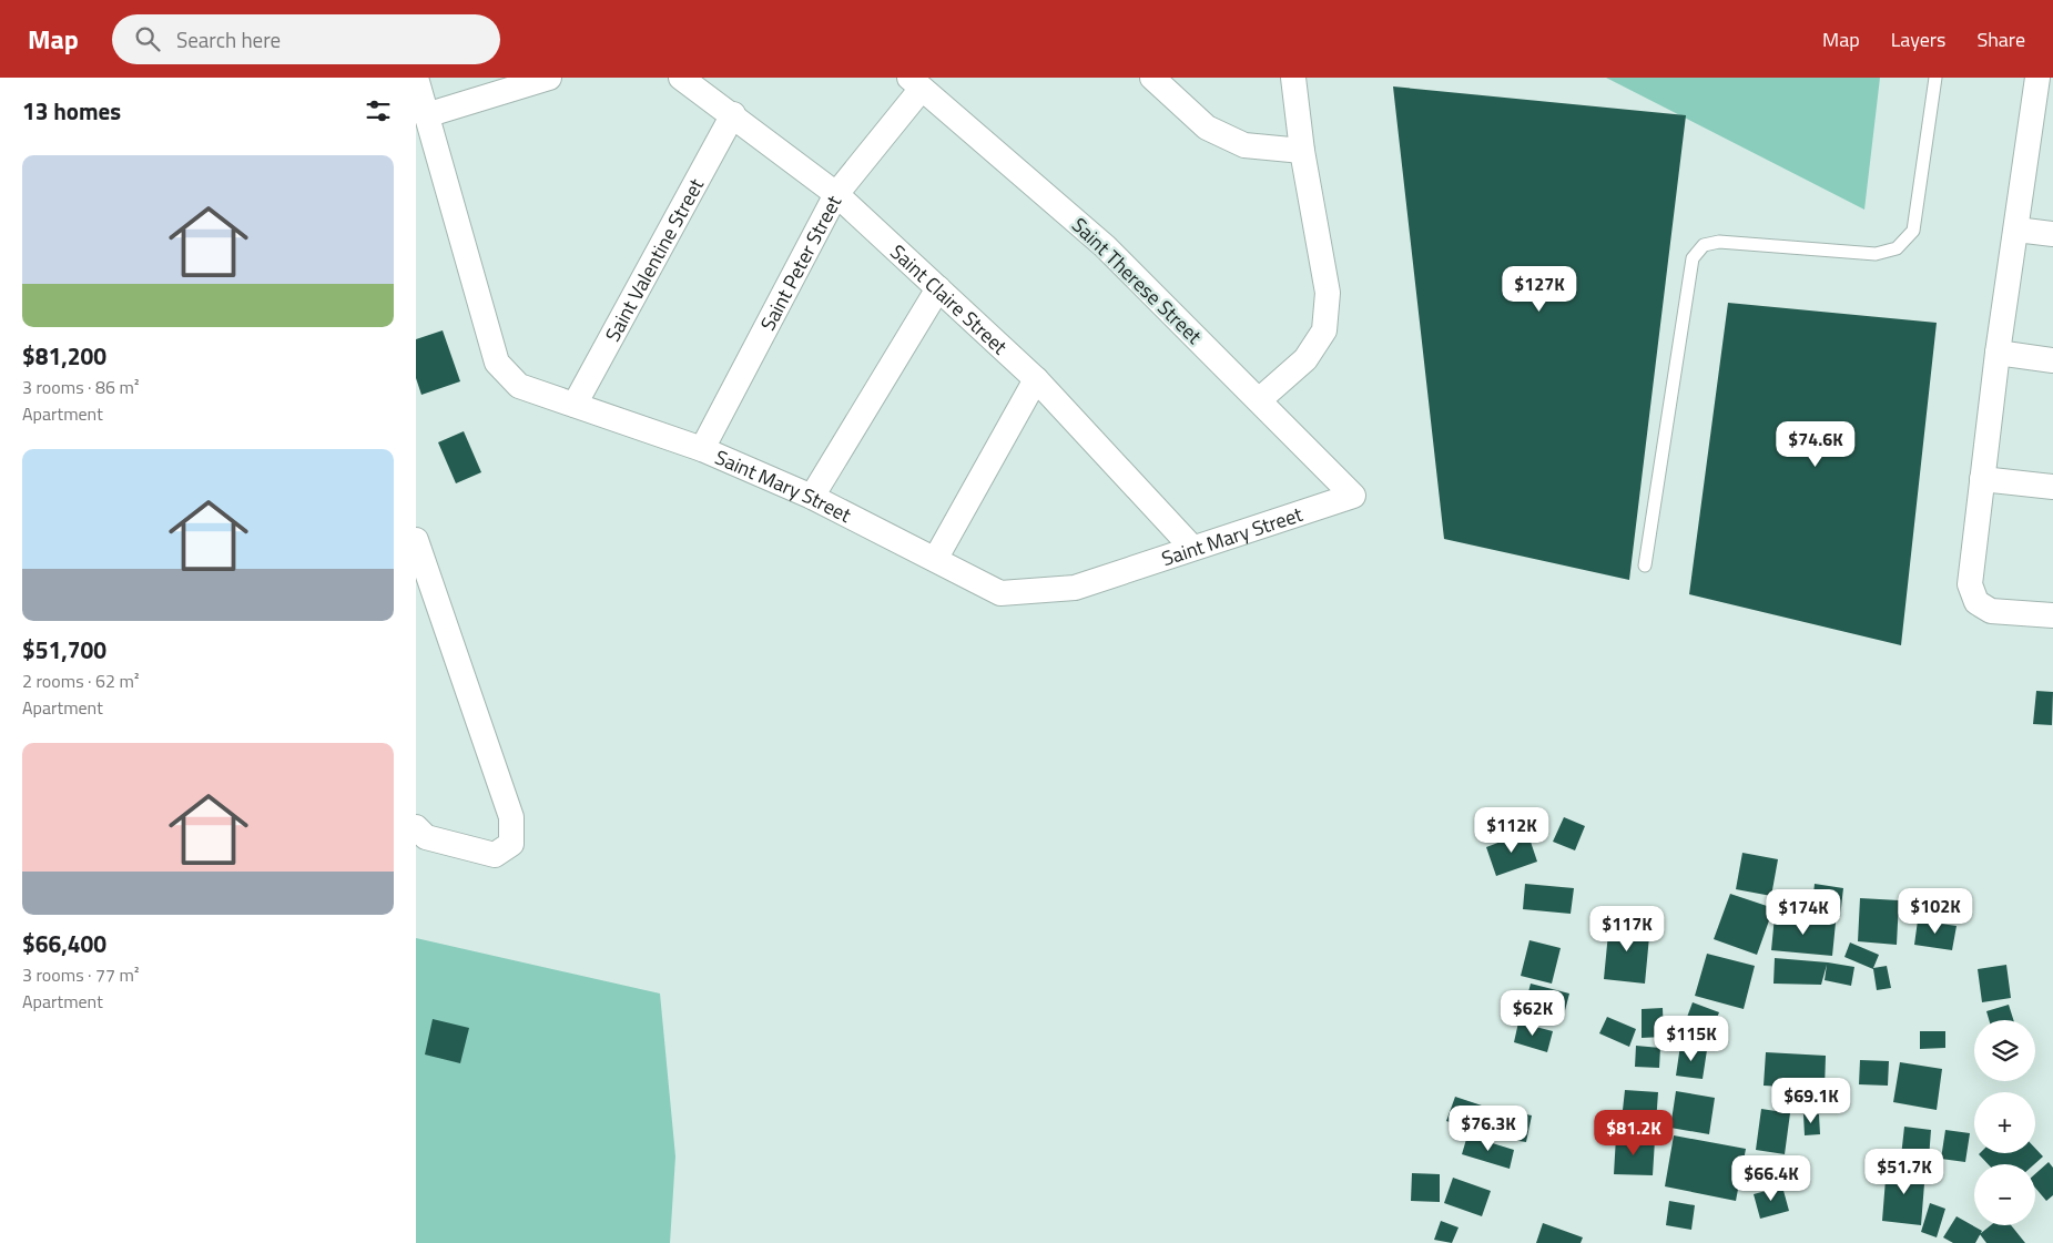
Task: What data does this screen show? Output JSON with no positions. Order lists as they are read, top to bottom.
{
  "streets": {
    "street": [
      "Saint Valentine Street",
      "Saint Peter Street",
      "Saint Therese Street",
      "Saint Claire Street",
      "Saint Mary Street"
    ]
  },
  "crossings": [
    ["Saint Valentine Street", "Saint Claire Street"],
    ["Saint Valentine Street", "Saint Mary Street"],
    ["Saint Peter Street", "Saint Therese Street"],
    ["Saint Peter Street", "Saint Claire Street"],
    ["Saint Peter Street", "Saint Mary Street"],
    ["Saint Therese Street", "Saint Mary Street"],
    ["Saint Claire Street", "Saint Mary Street"]
  ],
  "page": {
    "header": "Map",
    "search": "Search here",
    "nav": ["Map", "Layers", "Share"],
    "heading": "13 homes",
    "list": [
      {
        "name": "$81,200",
        "note": "3 rooms · 86 m² · Apartment"
      },
      {
        "name": "$51,700",
        "note": "2 rooms · 62 m² · Apartment"
      },
      {
        "name": "$66,400",
        "note": "3 rooms · 77 m² · Apartment"
      }
    ],
    "price": [
      "$127K",
      "$74.6K",
      "$112K",
      "$102K",
      "$174K",
      "$117K",
      "$62K",
      "$115K",
      "$69.1K",
      "$76.3K",
      "$81.2K",
      "$51.7K",
      "$66.4K"
    ],
    "map_buttons": ["+", "−"]
  }
}
